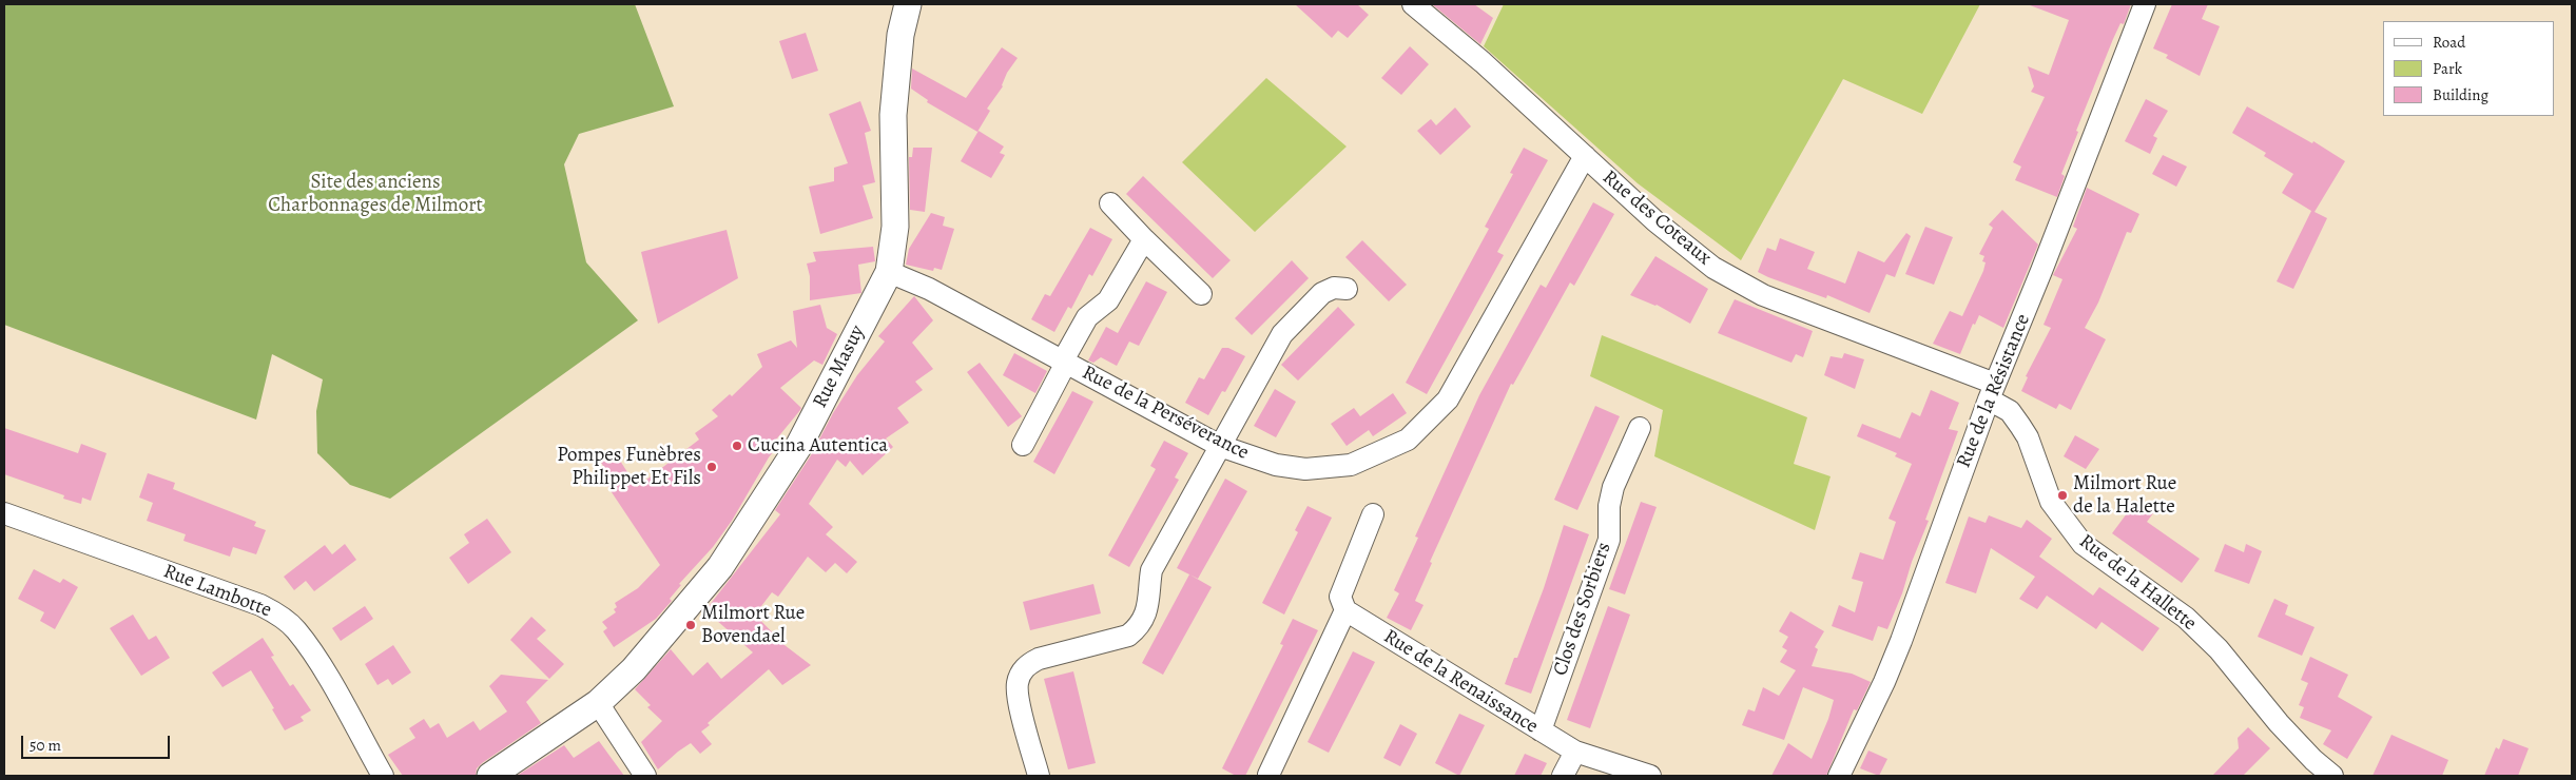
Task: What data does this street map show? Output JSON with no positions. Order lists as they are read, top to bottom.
{
  "streets": {
    "street": [
      "Rue des Coteaux",
      "Rue Masuy",
      "Rue de la Résistance",
      "Rue de la Perséverance",
      "Rue de la Hallette",
      "Rue Lambotte",
      "Clos des Sorbiers",
      "Rue de la Renaissance"
    ]
  },
  "crossings": [
    ["Rue des Coteaux", "Rue de la Résistance"],
    ["Rue des Coteaux", "Rue de la Perséverance"],
    ["Rue des Coteaux", "Rue de la Hallette"],
    ["Rue Masuy", "Rue de la Perséverance"],
    ["Rue de la Résistance", "Rue de la Hallette"],
    ["Clos des Sorbiers", "Rue de la Renaissance"]
  ],
  "parks": ["Site des anciens Charbonnages de Milmort"],
  "places": [
    "Cucina Autentica",
    "Pompes Funèbres Philippet Et Fils",
    "Milmort Rue de la Halette",
    "Milmort Rue Bovendael"
  ],
  "legend": ["Road", "Park", "Building"],
  "scale_bar": "50 m"
}
